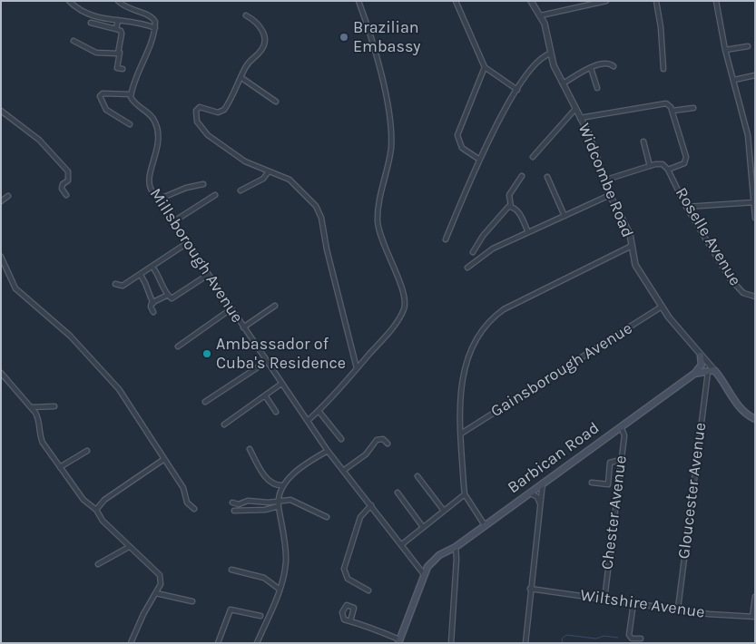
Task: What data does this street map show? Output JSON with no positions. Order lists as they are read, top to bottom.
{
  "streets": {
    "main road": ["Barbican Road"],
    "street": [
      "Widcombe Road",
      "Roselle Avenue",
      "Millsborough Avenue",
      "Gainsborough Avenue",
      "Gloucester Avenue",
      "Chester Avenue",
      "Wiltshire Avenue"
    ]
  },
  "crossings": [
    ["Widcombe Road", "Gainsborough Avenue"],
    ["Widcombe Road", "Barbican Road"],
    ["Widcombe Road", "Gloucester Avenue"],
    ["Millsborough Avenue", "Barbican Road"],
    ["Barbican Road", "Gloucester Avenue"],
    ["Barbican Road", "Chester Avenue"],
    ["Gloucester Avenue", "Wiltshire Avenue"],
    ["Chester Avenue", "Wiltshire Avenue"]
  ],
  "places": ["Brazilian Embassy", "Ambassador of Cuba's Residence"]
}
